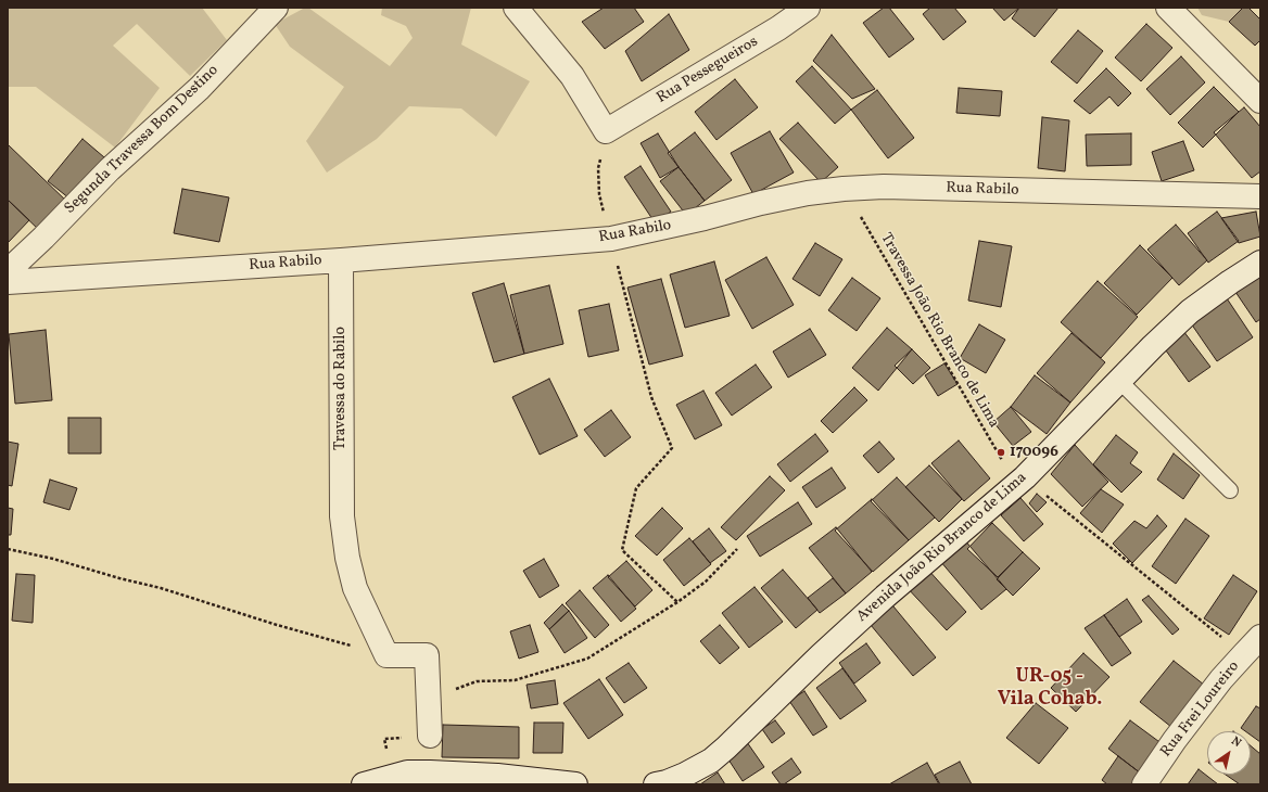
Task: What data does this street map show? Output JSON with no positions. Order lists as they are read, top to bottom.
{
  "streets": {
    "street": [
      "Rua Pessegueiros",
      "Segunda Travessa Bom Destino",
      "Rua Rabilo",
      "Travessa do Rabilo",
      "Avenida João Rio Branco de Lima",
      "Rua Frei Loureiro"
    ],
    "path": ["Travessa João Rio Branco de Lima"]
  },
  "crossings": [
    ["Rua Rabilo", "Travessa João Rio Branco de Lima"],
    ["Rua Rabilo", "Travessa do Rabilo"],
    ["Travessa João Rio Branco de Lima", "Avenida João Rio Branco de Lima"]
  ],
  "districts": ["UR-05 - Vila Cohab."],
  "places": ["170096"],
  "north": "top right"
}
